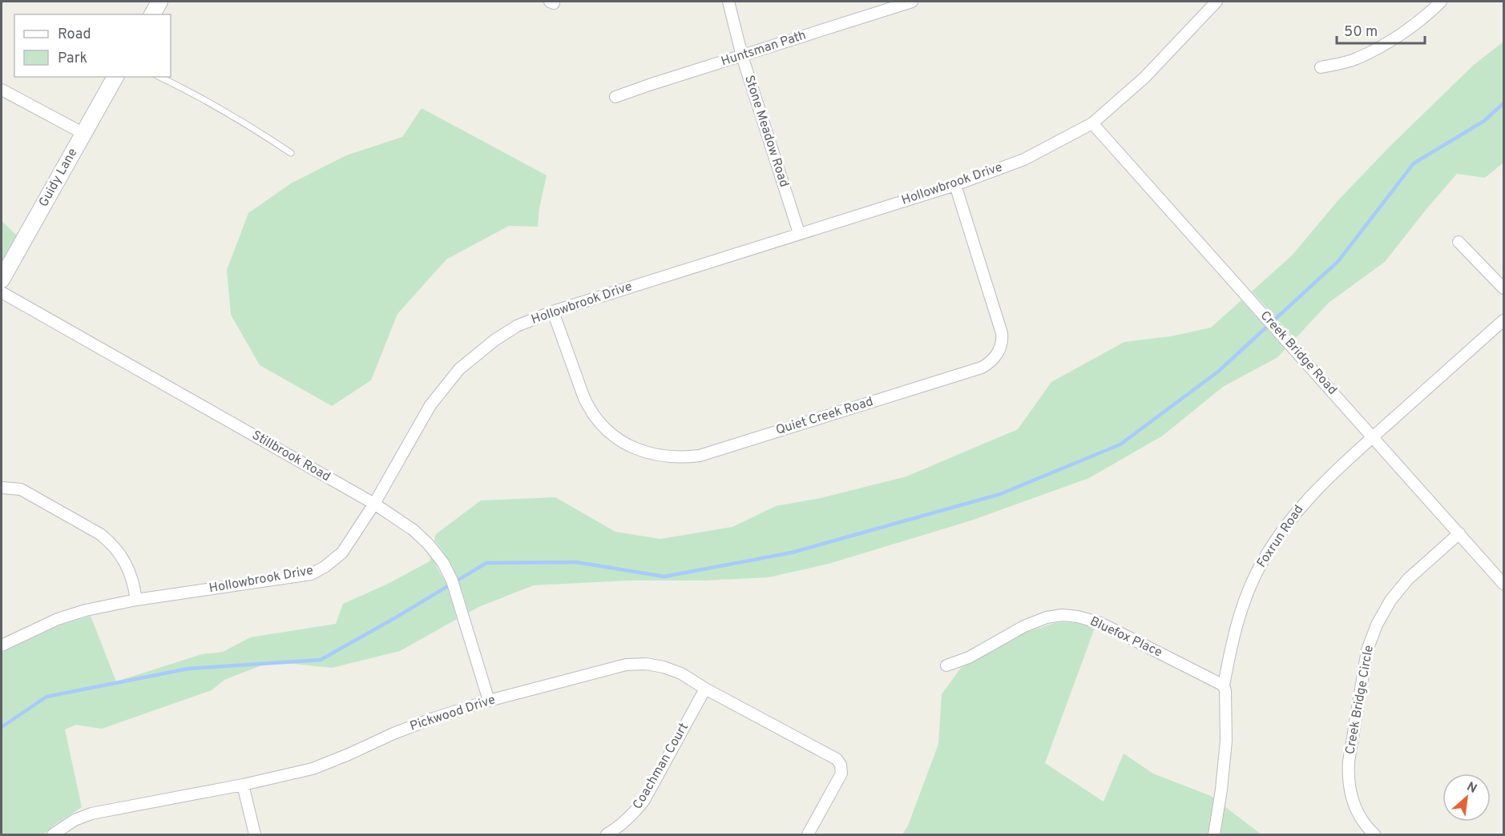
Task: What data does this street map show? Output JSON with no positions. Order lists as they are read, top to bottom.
{
  "streets": {
    "street": [
      "Huntsman Path",
      "Stone Meadow Road",
      "Guidy Lane",
      "Hollowbrook Drive",
      "Creek Bridge Road",
      "Quiet Creek Road",
      "Stillbrook Road",
      "Foxrun Road",
      "Bluefox Place",
      "Creek Bridge Circle",
      "Pickwood Drive",
      "Coachman Court"
    ]
  },
  "crossings": [
    ["Huntsman Path", "Stone Meadow Road"],
    ["Stone Meadow Road", "Hollowbrook Drive"],
    ["Hollowbrook Drive", "Creek Bridge Road"],
    ["Hollowbrook Drive", "Quiet Creek Road"],
    ["Hollowbrook Drive", "Stillbrook Road"],
    ["Creek Bridge Road", "Foxrun Road"],
    ["Creek Bridge Road", "Creek Bridge Circle"],
    ["Stillbrook Road", "Pickwood Drive"],
    ["Foxrun Road", "Bluefox Place"],
    ["Pickwood Drive", "Coachman Court"]
  ],
  "legend": ["Road", "Park"],
  "scale_bar": "50 m",
  "north": "top right"
}
